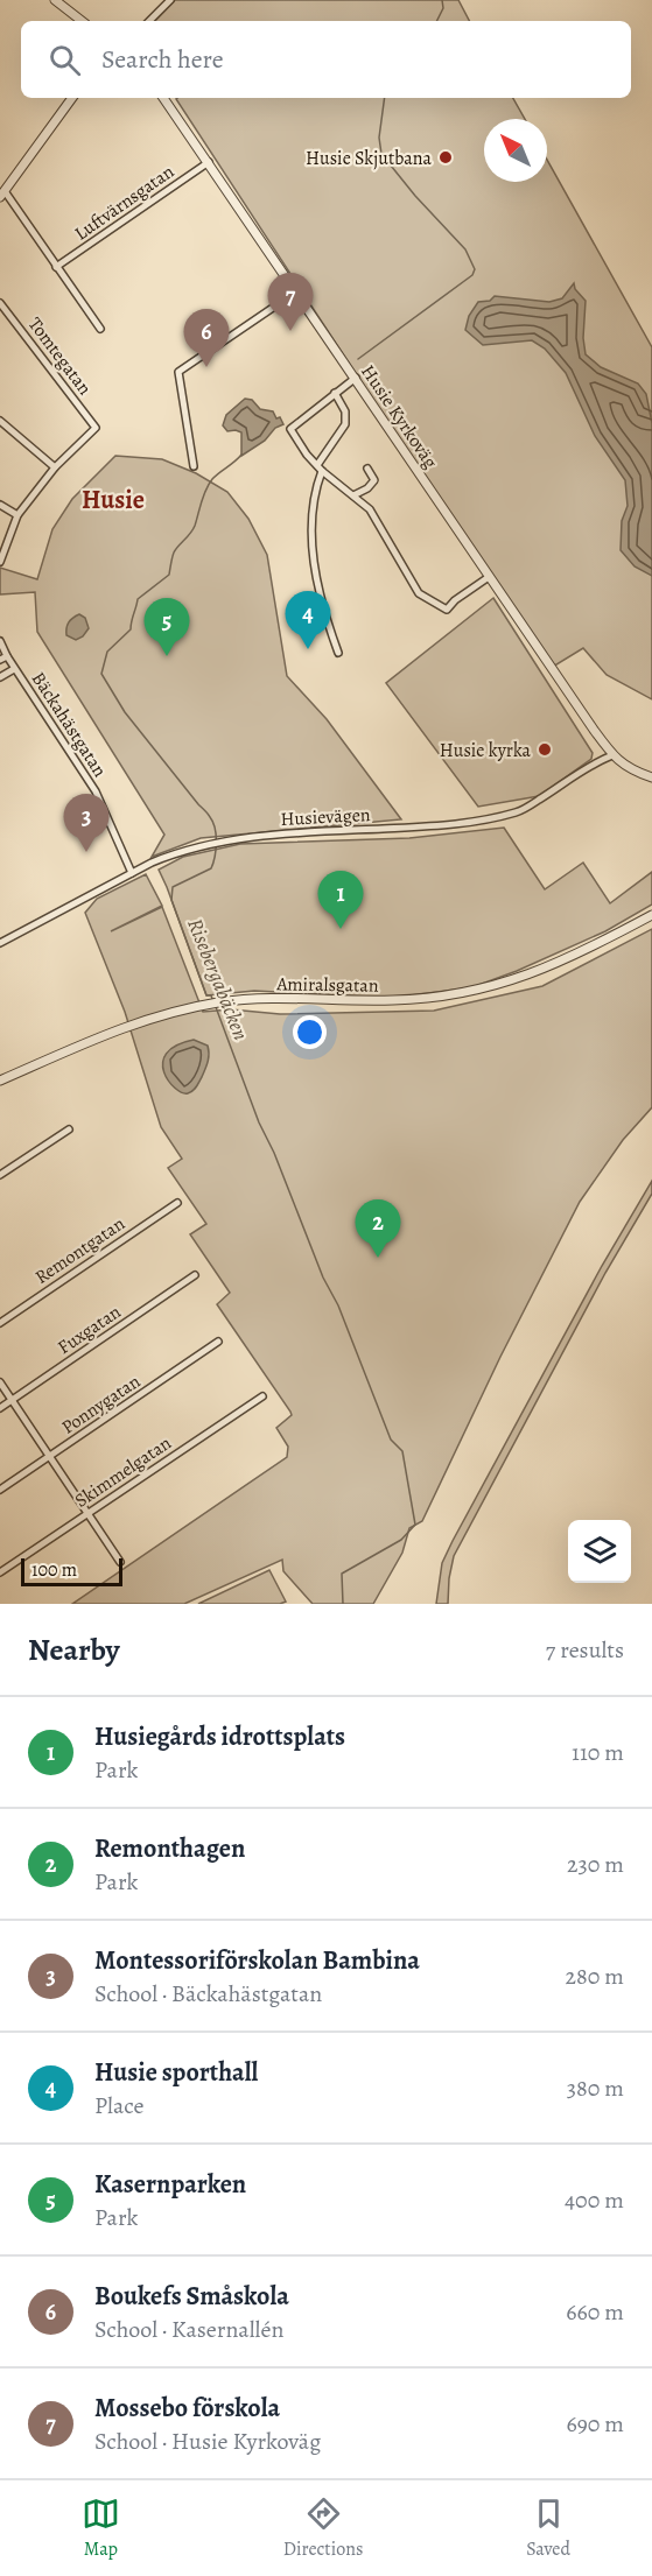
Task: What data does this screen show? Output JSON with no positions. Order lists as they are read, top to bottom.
{
  "streets": {
    "street": [
      "Luftvärnsgatan",
      "Tomtegatan",
      "Husie Kyrkoväg",
      "Bäckahästgatan",
      "Husievägen",
      "Amiralsgatan",
      "Remontgatan",
      "Fuxgatan",
      "Ponnygatan",
      "Skimmelgatan"
    ]
  },
  "crossings": [
    ["Luftvärnsgatan", "Husie Kyrkoväg"],
    ["Husie Kyrkoväg", "Husievägen"],
    ["Bäckahästgatan", "Husievägen"]
  ],
  "districts": ["Husie"],
  "water": ["Risebergabäcken"],
  "places": ["Husie Skjutbana", "Husie kyrka"],
  "scale_bar": "100 m",
  "north": "top left",
  "page": {
    "search": "Search here",
    "pins": [
      "7",
      "6",
      "4",
      "5",
      "3",
      "1",
      "2"
    ],
    "scale": "100 m",
    "heading": ["Nearby", "7 results"],
    "list": [
      {
        "mark": "1",
        "name": "Husiegårds idrottsplats",
        "note": "Park",
        "value": "110 m"
      },
      {
        "mark": "2",
        "name": "Remonthagen",
        "note": "Park",
        "value": "230 m"
      },
      {
        "mark": "3",
        "name": "Montessoriförskolan Bambina",
        "note": "School · Bäckahästgatan",
        "value": "280 m"
      },
      {
        "mark": "4",
        "name": "Husie sporthall",
        "note": "Place",
        "value": "380 m"
      },
      {
        "mark": "5",
        "name": "Kasernparken",
        "note": "Park",
        "value": "400 m"
      },
      {
        "mark": "6",
        "name": "Boukefs Småskola",
        "note": "School · Kasernallén",
        "value": "660 m"
      },
      {
        "mark": "7",
        "name": "Mossebo förskola",
        "note": "School · Husie Kyrkoväg",
        "value": "690 m"
      }
    ],
    "nav": ["Map", "Directions", "Saved"]
  }
}
